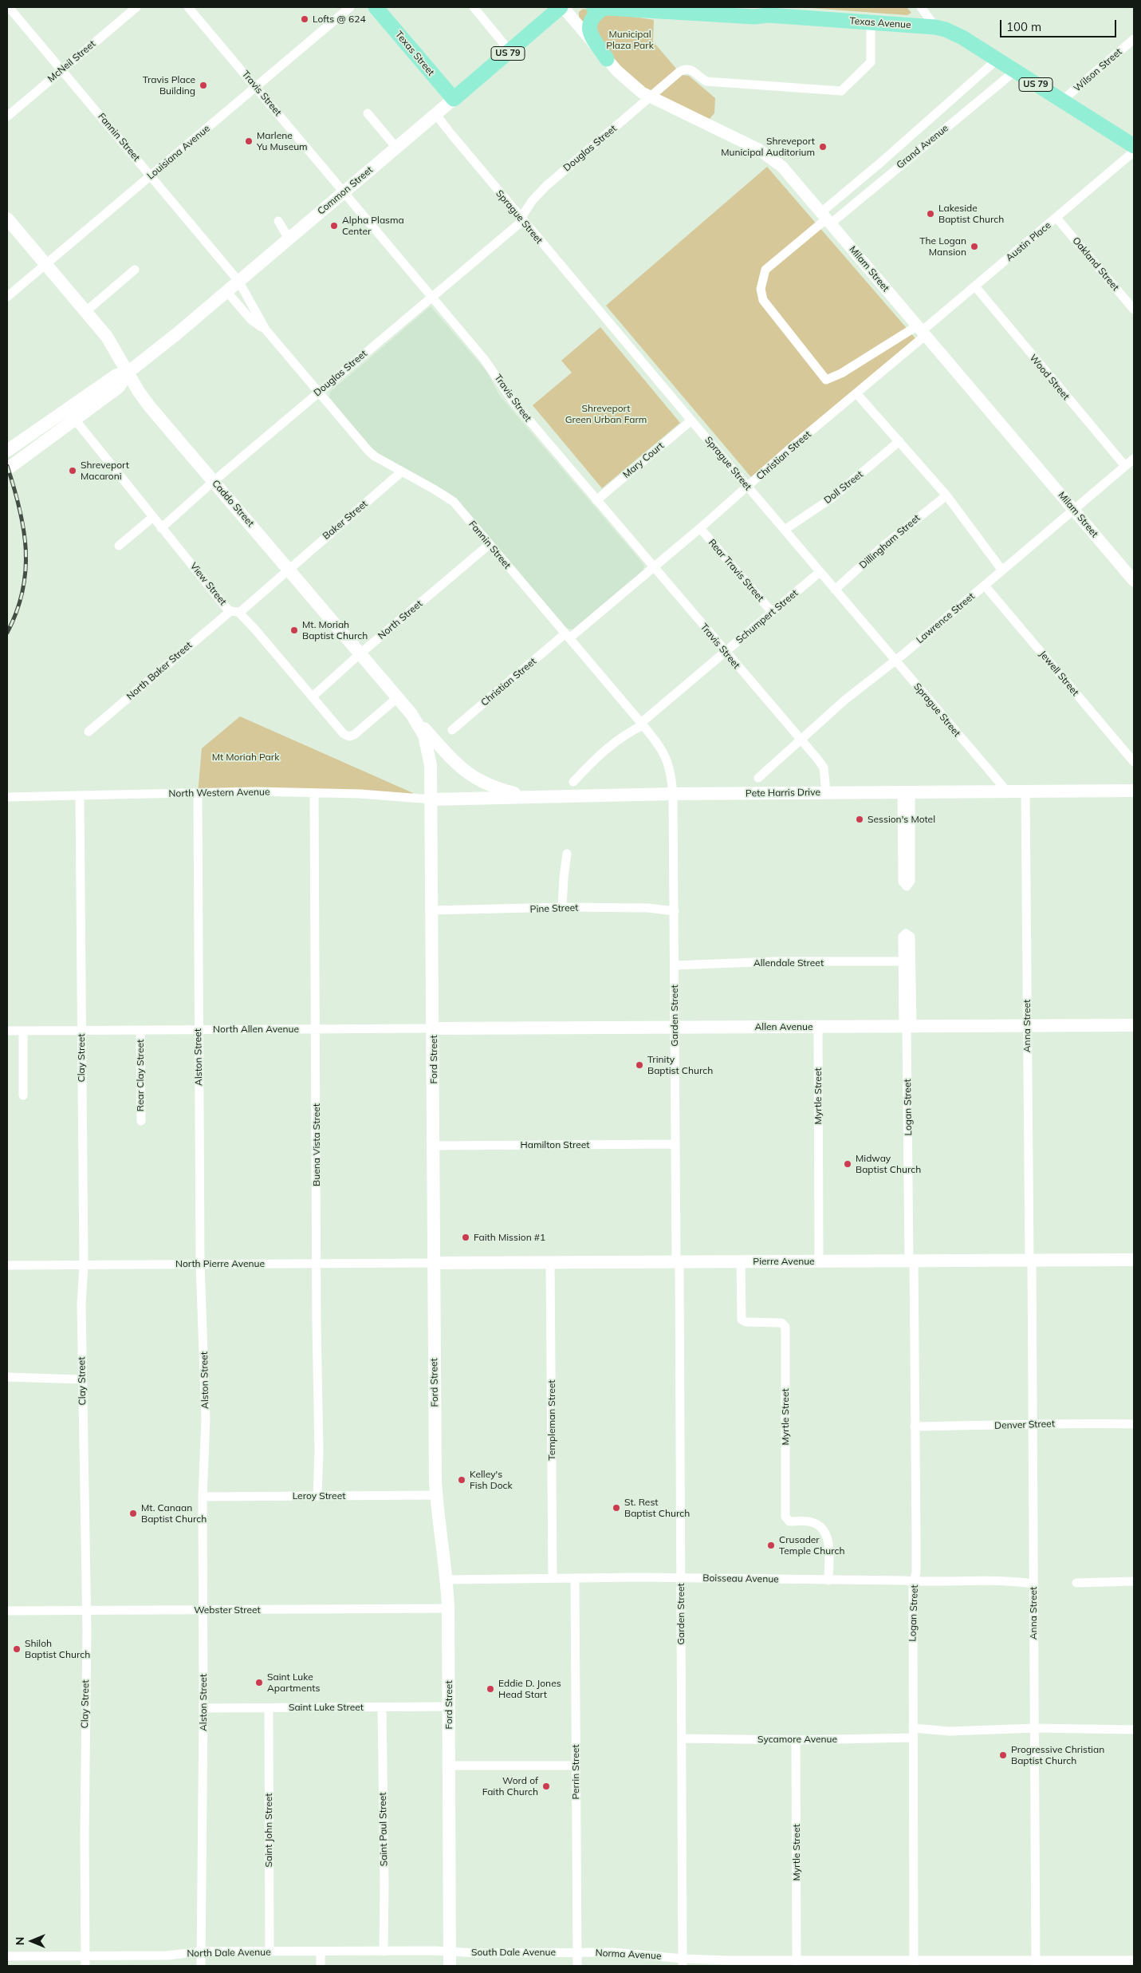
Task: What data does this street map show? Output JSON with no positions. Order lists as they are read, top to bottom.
{
  "streets": {
    "main road": [
      "Texas Avenue",
      "Texas Street",
      "US 79",
      "Common Street",
      "Caddo Street",
      "Pete Harris Drive",
      "Allen Avenue",
      "Ford Street",
      "Pierre Avenue"
    ],
    "street": [
      "McNeil Street",
      "Wilson Street",
      "Travis Street",
      "Fannin Street",
      "Grand Avenue",
      "Douglas Street",
      "Louisiana Avenue",
      "Sprague Street",
      "Austin Place",
      "Oakland Street",
      "Milam Street",
      "Wood Street",
      "Christian Street",
      "Mary Court",
      "Doll Street",
      "Baker Street",
      "Dillingham Street",
      "Rear Travis Street",
      "View Street",
      "Schumpert Street",
      "Lawrence Street",
      "North Street",
      "North Baker Street",
      "Jewell Street",
      "North Western Avenue",
      "Pine Street",
      "Allendale Street",
      "Garden Street",
      "Anna Street",
      "North Allen Avenue",
      "Alston Street",
      "Clay Street",
      "Rear Clay Street",
      "Myrtle Street",
      "Logan Street",
      "Buena Vista Street",
      "Hamilton Street",
      "North Pierre Avenue",
      "Templeman Street",
      "Denver Street",
      "Leroy Street",
      "Boisseau Avenue",
      "Webster Street",
      "Saint Luke Street",
      "Sycamore Avenue",
      "Perrin Street",
      "Saint Paul Street",
      "Saint John Street",
      "South Dale Avenue",
      "North Dale Avenue",
      "Norma Avenue"
    ]
  },
  "crossings": [
    ["Texas Avenue", "US 79"],
    ["Texas Avenue", "Wilson Street"],
    ["Texas Avenue", "Grand Avenue"],
    ["Texas Avenue", "Douglas Street"],
    ["Texas Street", "Common Street"],
    ["McNeil Street", "Fannin Street"],
    ["Travis Street", "Douglas Street"],
    ["Travis Street", "Louisiana Avenue"],
    ["Travis Street", "Common Street"],
    ["Travis Street", "Christian Street"],
    ["Travis Street", "Mary Court"],
    ["Travis Street", "Schumpert Street"],
    ["Travis Street", "Lawrence Street"],
    ["Travis Street", "Pete Harris Drive"],
    ["Fannin Street", "Douglas Street"],
    ["Fannin Street", "Louisiana Avenue"],
    ["Fannin Street", "Common Street"],
    ["Fannin Street", "Christian Street"],
    ["Fannin Street", "Baker Street"],
    ["Fannin Street", "Schumpert Street"],
    ["Fannin Street", "North Street"],
    ["Fannin Street", "Pete Harris Drive"],
    ["Fannin Street", "Garden Street"],
    ["Grand Avenue", "Milam Street"],
    ["Douglas Street", "Sprague Street"],
    ["Douglas Street", "Milam Street"],
    ["Douglas Street", "Caddo Street"],
    ["Douglas Street", "View Street"],
    ["Louisiana Avenue", "Caddo Street"],
    ["Common Street", "Sprague Street"],
    ["Common Street", "Milam Street"],
    ["Common Street", "Caddo Street"],
    ["Common Street", "View Street"],
    ["Sprague Street", "Christian Street"],
    ["Sprague Street", "Mary Court"],
    ["Sprague Street", "Doll Street"],
    ["Sprague Street", "Dillingham Street"],
    ["Sprague Street", "Schumpert Street"],
    ["Sprague Street", "Lawrence Street"],
    ["Sprague Street", "Pete Harris Drive"],
    ["Austin Place", "Oakland Street"],
    ["Austin Place", "Milam Street"],
    ["Austin Place", "Wood Street"],
    ["Austin Place", "Christian Street"],
    ["Milam Street", "Christian Street"],
    ["Milam Street", "Lawrence Street"],
    ["Wood Street", "Lawrence Street"],
    ["Christian Street", "Rear Travis Street"],
    ["Caddo Street", "Baker Street"],
    ["Caddo Street", "View Street"],
    ["Caddo Street", "North Street"],
    ["Caddo Street", "North Western Avenue"],
    ["Caddo Street", "Pete Harris Drive"],
    ["Caddo Street", "Ford Street"],
    ["Baker Street", "View Street"],
    ["Baker Street", "North Baker Street"],
    ["Rear Travis Street", "Schumpert Street"],
    ["View Street", "North Street"],
    ["View Street", "North Baker Street"],
    ["Lawrence Street", "Jewell Street"],
    ["North Western Avenue", "Pete Harris Drive"],
    ["North Western Avenue", "Alston Street"],
    ["North Western Avenue", "Clay Street"],
    ["North Western Avenue", "Ford Street"],
    ["North Western Avenue", "Buena Vista Street"],
    ["Pete Harris Drive", "Garden Street"],
    ["Pete Harris Drive", "Anna Street"],
    ["Pete Harris Drive", "Ford Street"],
    ["Pine Street", "Garden Street"],
    ["Pine Street", "Ford Street"],
    ["Allendale Street", "Garden Street"],
    ["Allendale Street", "Logan Street"],
    ["Garden Street", "Allen Avenue"],
    ["Garden Street", "Hamilton Street"],
    ["Garden Street", "Pierre Avenue"],
    ["Garden Street", "Boisseau Avenue"],
    ["Garden Street", "Sycamore Avenue"],
    ["Garden Street", "Norma Avenue"],
    ["Anna Street", "Allen Avenue"],
    ["Anna Street", "Pierre Avenue"],
    ["Anna Street", "Denver Street"],
    ["Anna Street", "Boisseau Avenue"],
    ["Anna Street", "Sycamore Avenue"],
    ["Anna Street", "Norma Avenue"],
    ["Allen Avenue", "North Allen Avenue"],
    ["Allen Avenue", "Ford Street"],
    ["Allen Avenue", "Myrtle Street"],
    ["Allen Avenue", "Logan Street"],
    ["North Allen Avenue", "Alston Street"],
    ["North Allen Avenue", "Clay Street"],
    ["North Allen Avenue", "Ford Street"],
    ["North Allen Avenue", "Rear Clay Street"],
    ["North Allen Avenue", "Buena Vista Street"],
    ["Alston Street", "North Pierre Avenue"],
    ["Alston Street", "Leroy Street"],
    ["Alston Street", "Webster Street"],
    ["Alston Street", "Saint Luke Street"],
    ["Alston Street", "North Dale Avenue"],
    ["Clay Street", "North Pierre Avenue"],
    ["Clay Street", "Webster Street"],
    ["Clay Street", "North Dale Avenue"],
    ["Ford Street", "Hamilton Street"],
    ["Ford Street", "Pierre Avenue"],
    ["Ford Street", "North Pierre Avenue"],
    ["Ford Street", "Leroy Street"],
    ["Ford Street", "Boisseau Avenue"],
    ["Ford Street", "Webster Street"],
    ["Ford Street", "Saint Luke Street"],
    ["Ford Street", "South Dale Avenue"],
    ["Ford Street", "North Dale Avenue"],
    ["Myrtle Street", "Pierre Avenue"],
    ["Myrtle Street", "Boisseau Avenue"],
    ["Myrtle Street", "Sycamore Avenue"],
    ["Myrtle Street", "Norma Avenue"],
    ["Logan Street", "Pierre Avenue"],
    ["Logan Street", "Denver Street"],
    ["Logan Street", "Boisseau Avenue"],
    ["Logan Street", "Sycamore Avenue"],
    ["Logan Street", "Norma Avenue"],
    ["Buena Vista Street", "North Pierre Avenue"],
    ["Buena Vista Street", "Leroy Street"],
    ["Pierre Avenue", "North Pierre Avenue"],
    ["Pierre Avenue", "Templeman Street"],
    ["Templeman Street", "Boisseau Avenue"],
    ["Boisseau Avenue", "Perrin Street"],
    ["Saint Luke Street", "Saint Paul Street"],
    ["Saint Luke Street", "Saint John Street"],
    ["Perrin Street", "South Dale Avenue"],
    ["Perrin Street", "Norma Avenue"],
    ["Saint Paul Street", "North Dale Avenue"],
    ["Saint John Street", "North Dale Avenue"],
    ["South Dale Avenue", "North Dale Avenue"],
    ["South Dale Avenue", "Norma Avenue"]
  ],
  "parks": ["Municipal Plaza Park", "Shreveport Green Urban Farm", "Mt Moriah Park"],
  "places": [
    "Lofts @ 624",
    "Travis Place Building",
    "Marlene Yu Museum",
    "Shreveport Municipal Auditorium",
    "Lakeside Baptist Church",
    "Alpha Plasma Center",
    "The Logan Mansion",
    "Shreveport Macaroni",
    "Mt. Moriah Baptist Church",
    "Session's Motel",
    "Trinity Baptist Church",
    "Midway Baptist Church",
    "Faith Mission #1",
    "Kelley's Fish Dock",
    "St. Rest Baptist Church",
    "Mt. Canaan Baptist Church",
    "Crusader Temple Church",
    "Shiloh Baptist Church",
    "Saint Luke Apartments",
    "Eddie D. Jones Head Start",
    "Progressive Christian Baptist Church",
    "Word of Faith Church"
  ],
  "scale_bar": "100 m",
  "north": "left"
}
